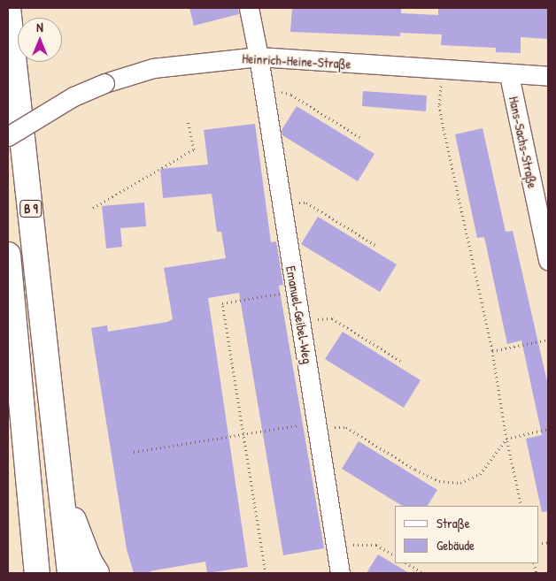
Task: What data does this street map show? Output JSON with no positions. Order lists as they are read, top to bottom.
{
  "streets": {
    "highway": ["B 9"],
    "street": ["Heinrich-Heine-Straße", "Hans-Sachs-Straße", "Emanuel-Geibel-Weg"]
  },
  "crossings": [
    ["Heinrich-Heine-Straße", "Hans-Sachs-Straße"],
    ["Heinrich-Heine-Straße", "Emanuel-Geibel-Weg"]
  ],
  "legend": ["Straße", "Gebäude"],
  "north": "top"
}
